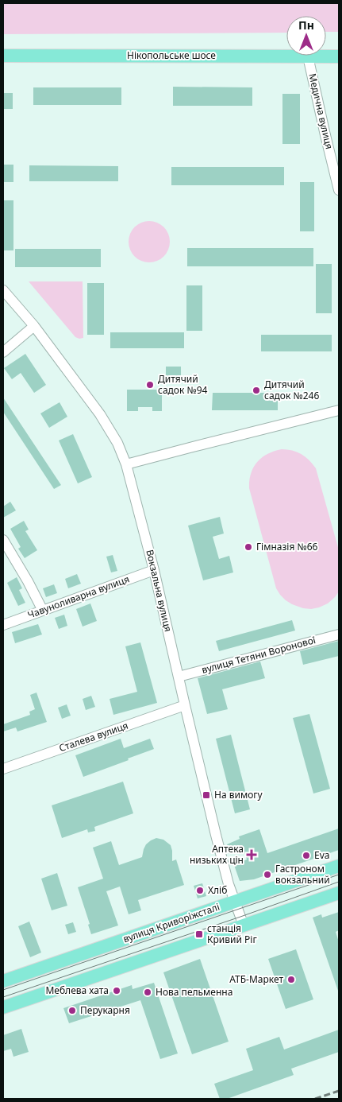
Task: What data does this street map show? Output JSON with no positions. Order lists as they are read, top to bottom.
{
  "streets": {
    "main road": ["Нікопольське шосе", "вулиця Криворіжсталі"],
    "street": [
      "Медична вулиця",
      "Вокзальна вулиця",
      "Чавуноливарна вулиця",
      "вулиця Тетяни Воронової",
      "Сталева вулиця"
    ]
  },
  "crossings": [
    ["Вокзальна вулиця", "Чавуноливарна вулиця"],
    ["Вокзальна вулиця", "вулиця Тетяни Воронової"],
    ["Вокзальна вулиця", "Сталева вулиця"],
    ["Вокзальна вулиця", "вулиця Криворіжсталі"]
  ],
  "places": {
    "other": [
      "Дитячий садок №94",
      "Дитячий садок №246",
      "Гімназія №66",
      "Eva",
      "Гастроном вокзальний",
      "Хліб",
      "АТБ-Маркет",
      "Меблева хата",
      "Нова пельменна",
      "Перукарня"
    ],
    "transit": ["На вимогу", "станція Кривий Ріг"],
    "health": ["Аптека низьких цін"]
  },
  "north": "top"
}
